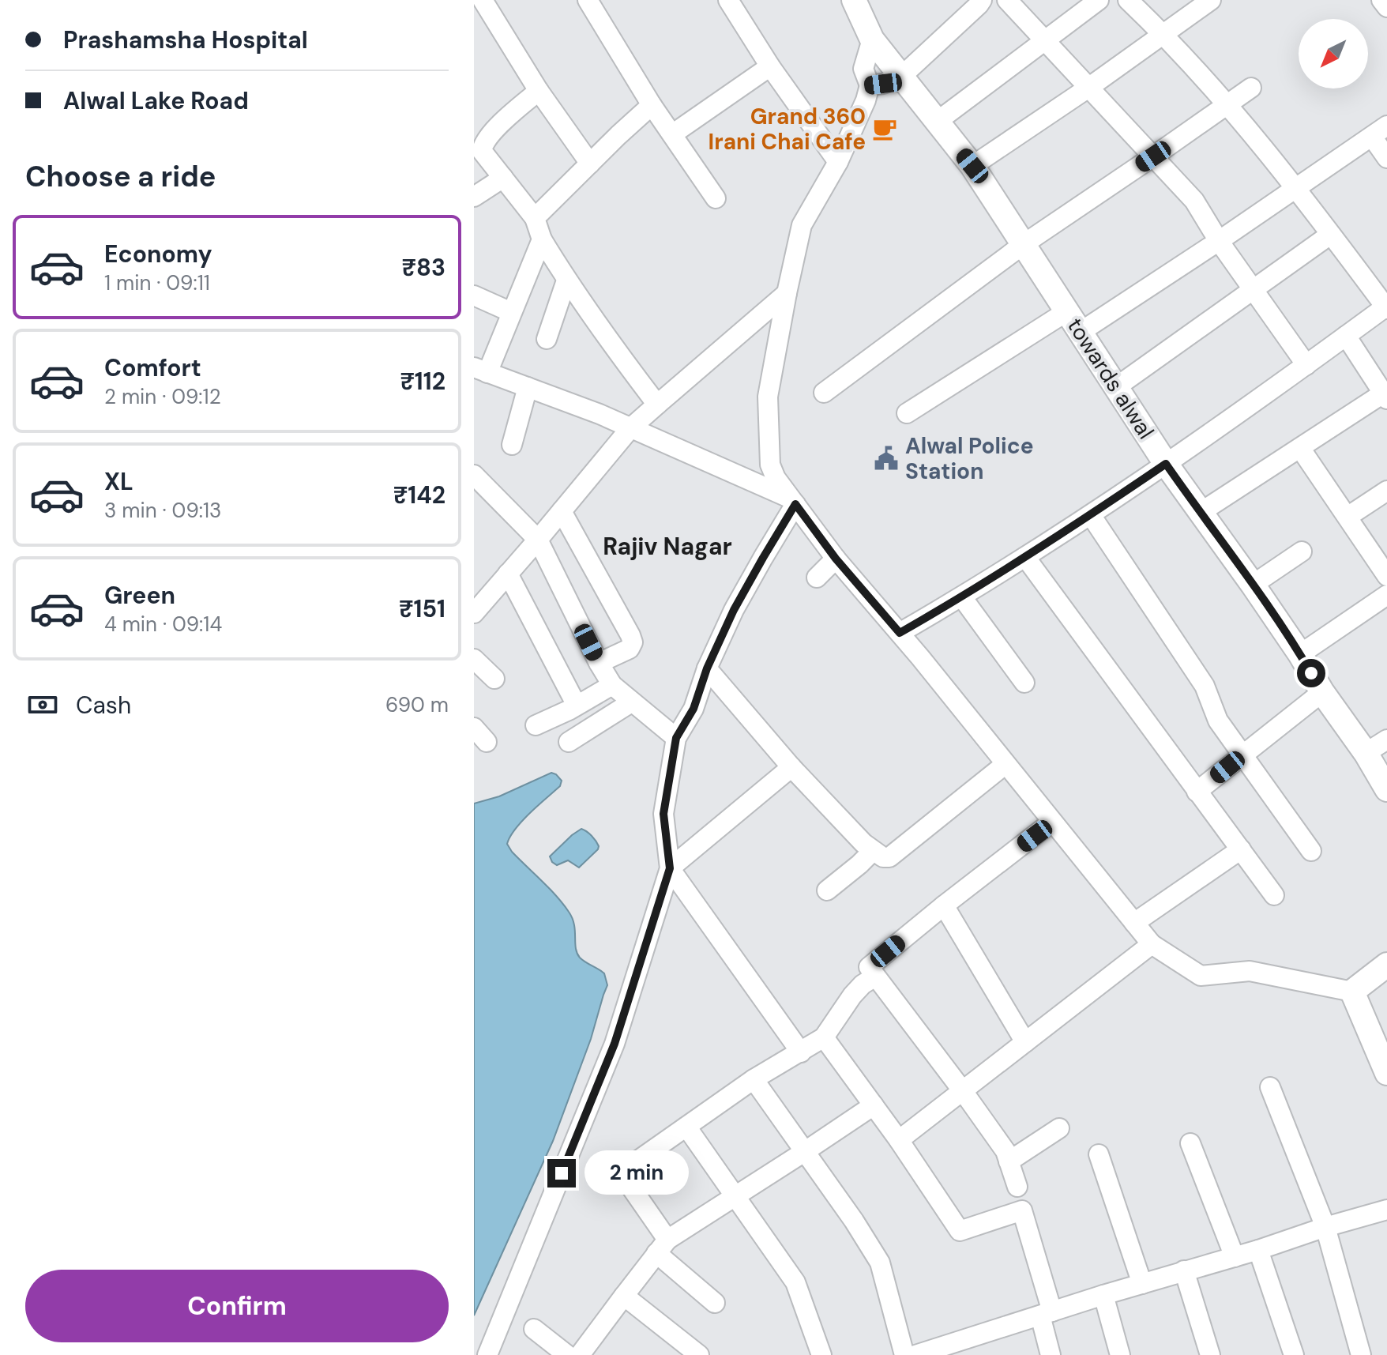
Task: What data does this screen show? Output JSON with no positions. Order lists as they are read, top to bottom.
{
  "streets": {
    "main road": ["towards alwal"]
  },
  "districts": ["Rajiv Nagar"],
  "places": {
    "cafe": ["Grand 360 Irani Chai Cafe"],
    "public building": ["Alwal Police Station"]
  },
  "north": "bottom left",
  "page": {
    "banner": ["Prashamsha Hospital", "Alwal Lake Road"],
    "heading": "Choose a ride",
    "list": [
      {
        "name": "Economy",
        "note": "1 min · 09:11",
        "value": "₹83"
      },
      {
        "name": "Comfort",
        "note": "2 min · 09:12",
        "value": "₹112"
      },
      {
        "name": "XL",
        "note": "3 min · 09:13",
        "value": "₹142"
      },
      {
        "name": "Green",
        "note": "4 min · 09:14",
        "value": "₹151"
      }
    ],
    "pay": ["Cash", "690 m"],
    "bubble": "2 min",
    "buttons": "Confirm"
  }
}
